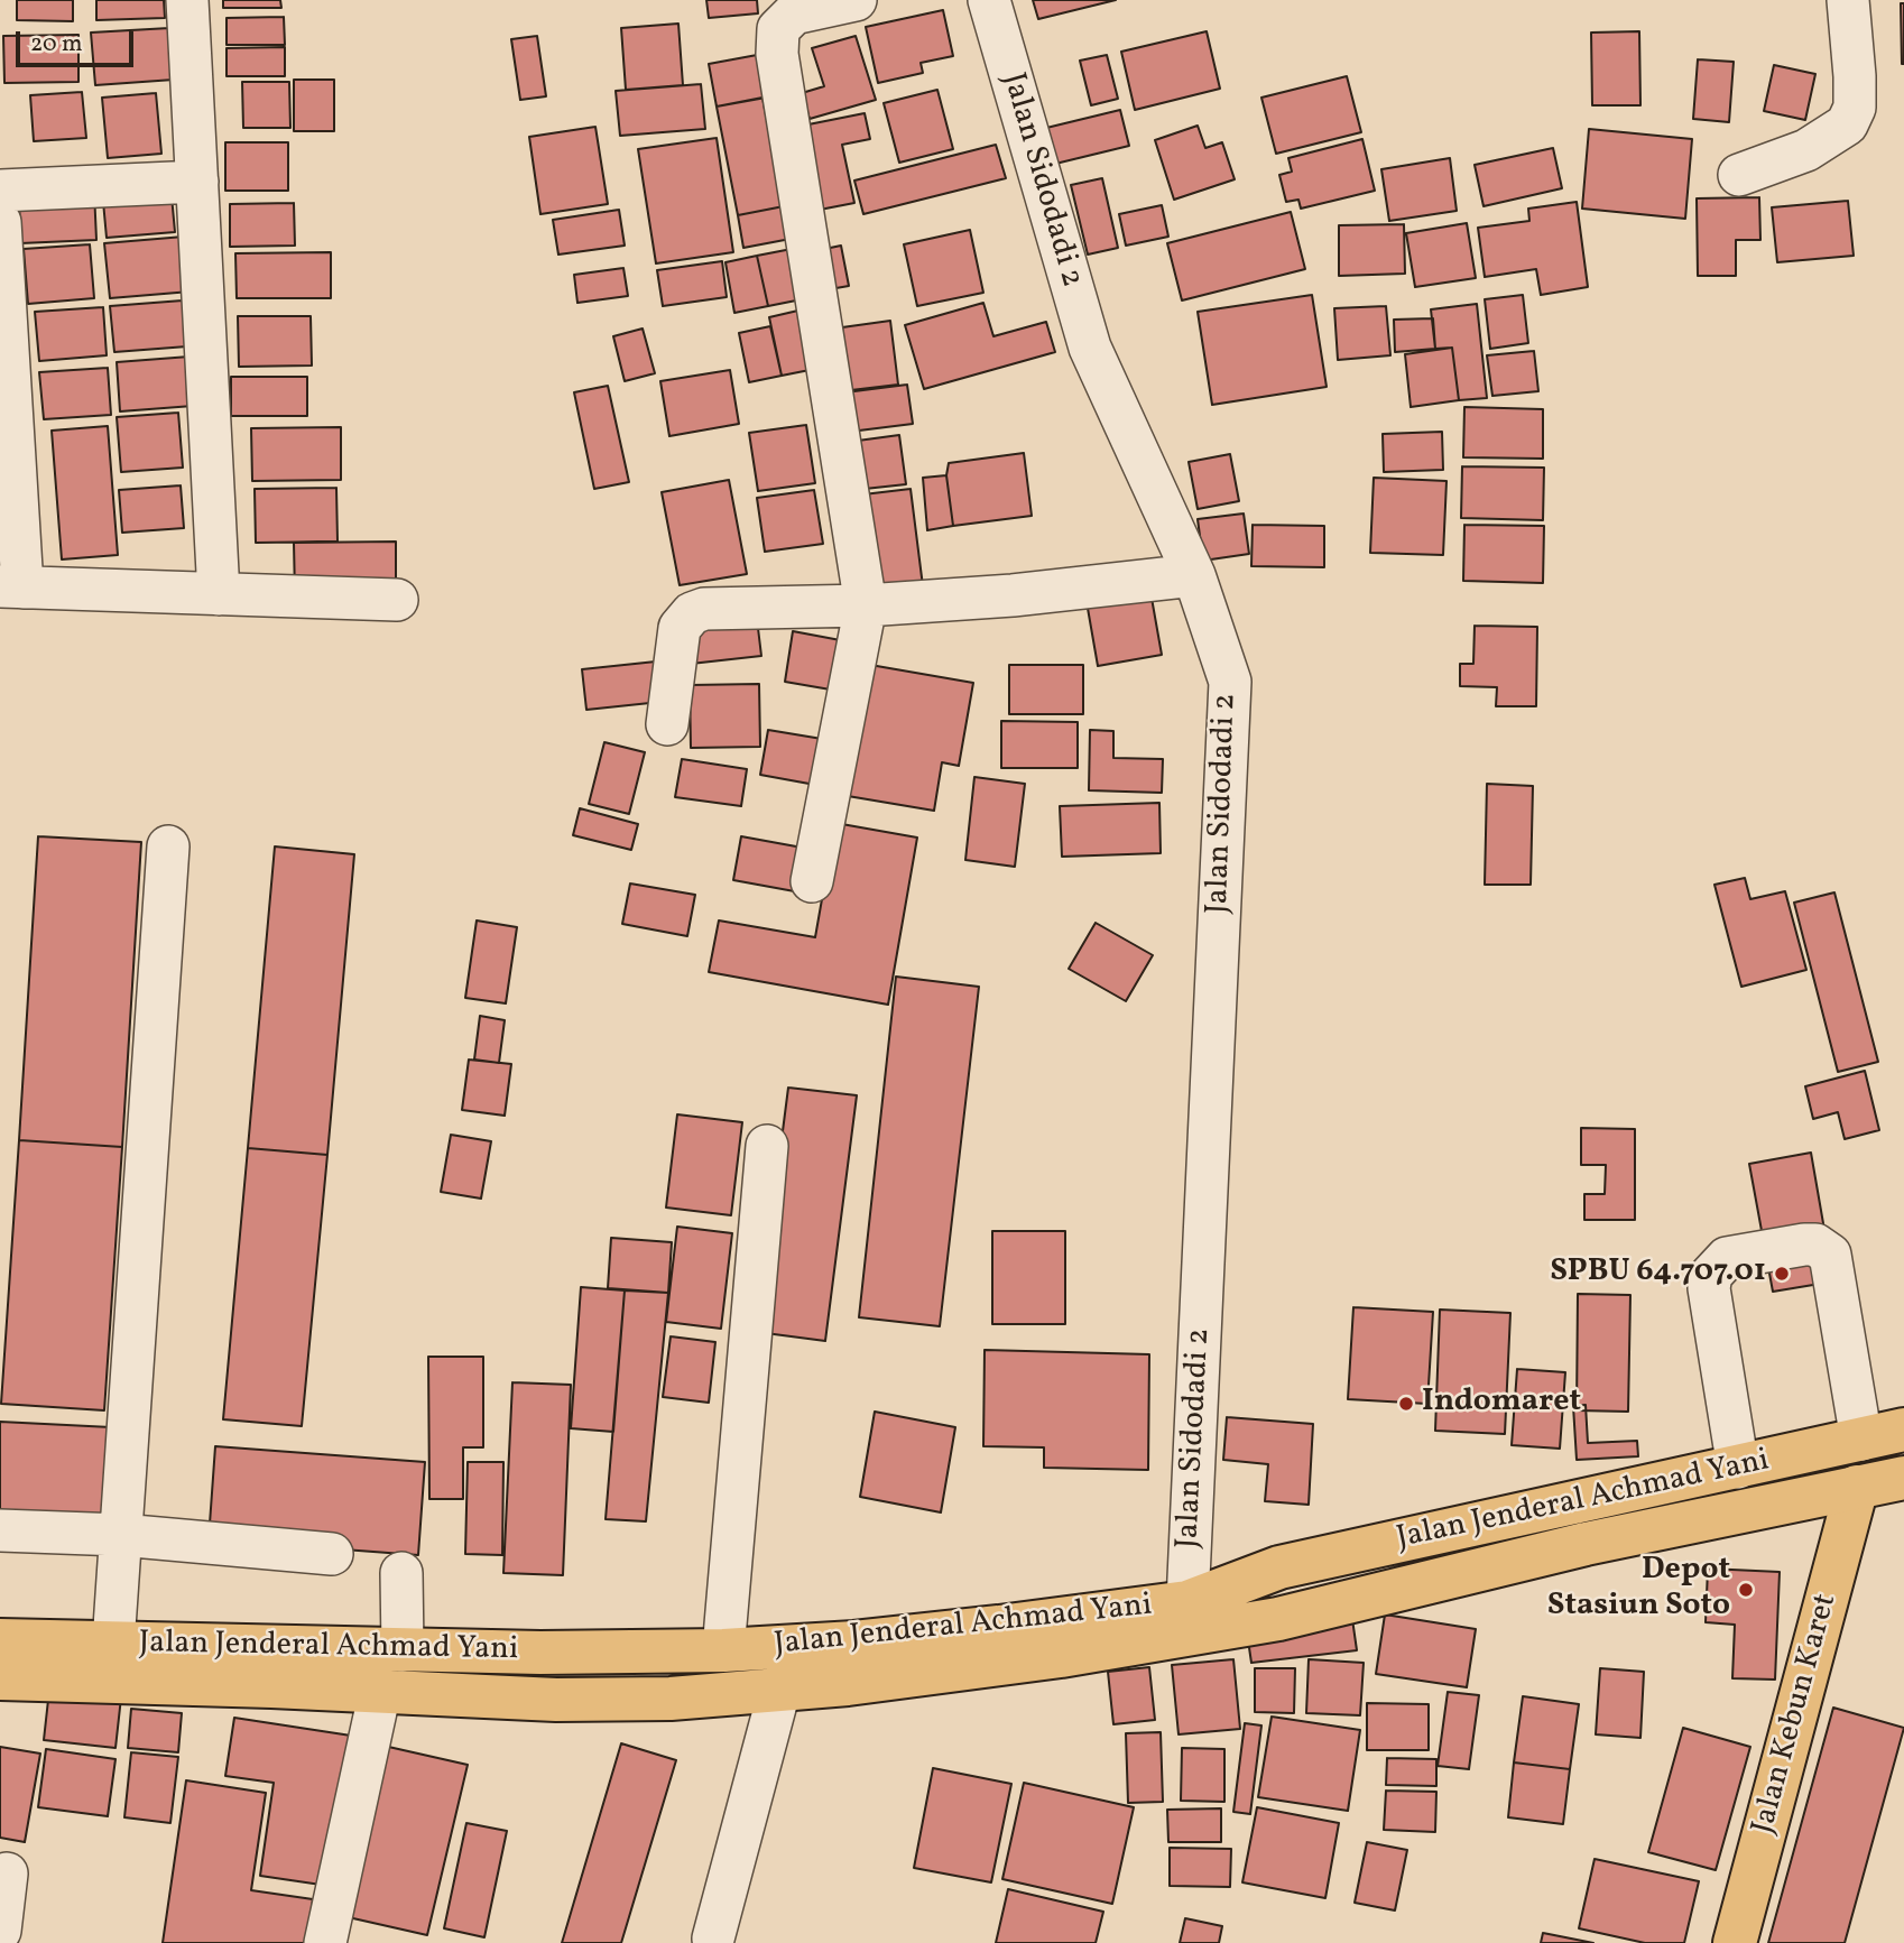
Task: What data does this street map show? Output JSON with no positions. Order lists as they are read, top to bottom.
{
  "streets": {
    "main road": ["Jalan Jenderal Achmad Yani", "Jalan Kebun Karet"],
    "street": ["Jalan Sidodadi 2"]
  },
  "crossings": [
    ["Jalan Sidodadi 2", "Jalan Jenderal Achmad Yani"],
    ["Jalan Jenderal Achmad Yani", "Jalan Kebun Karet"]
  ],
  "places": ["SPBU 64.707.01", "Indomaret", "Depot Stasiun Soto"],
  "scale_bar": "20 m"
}
